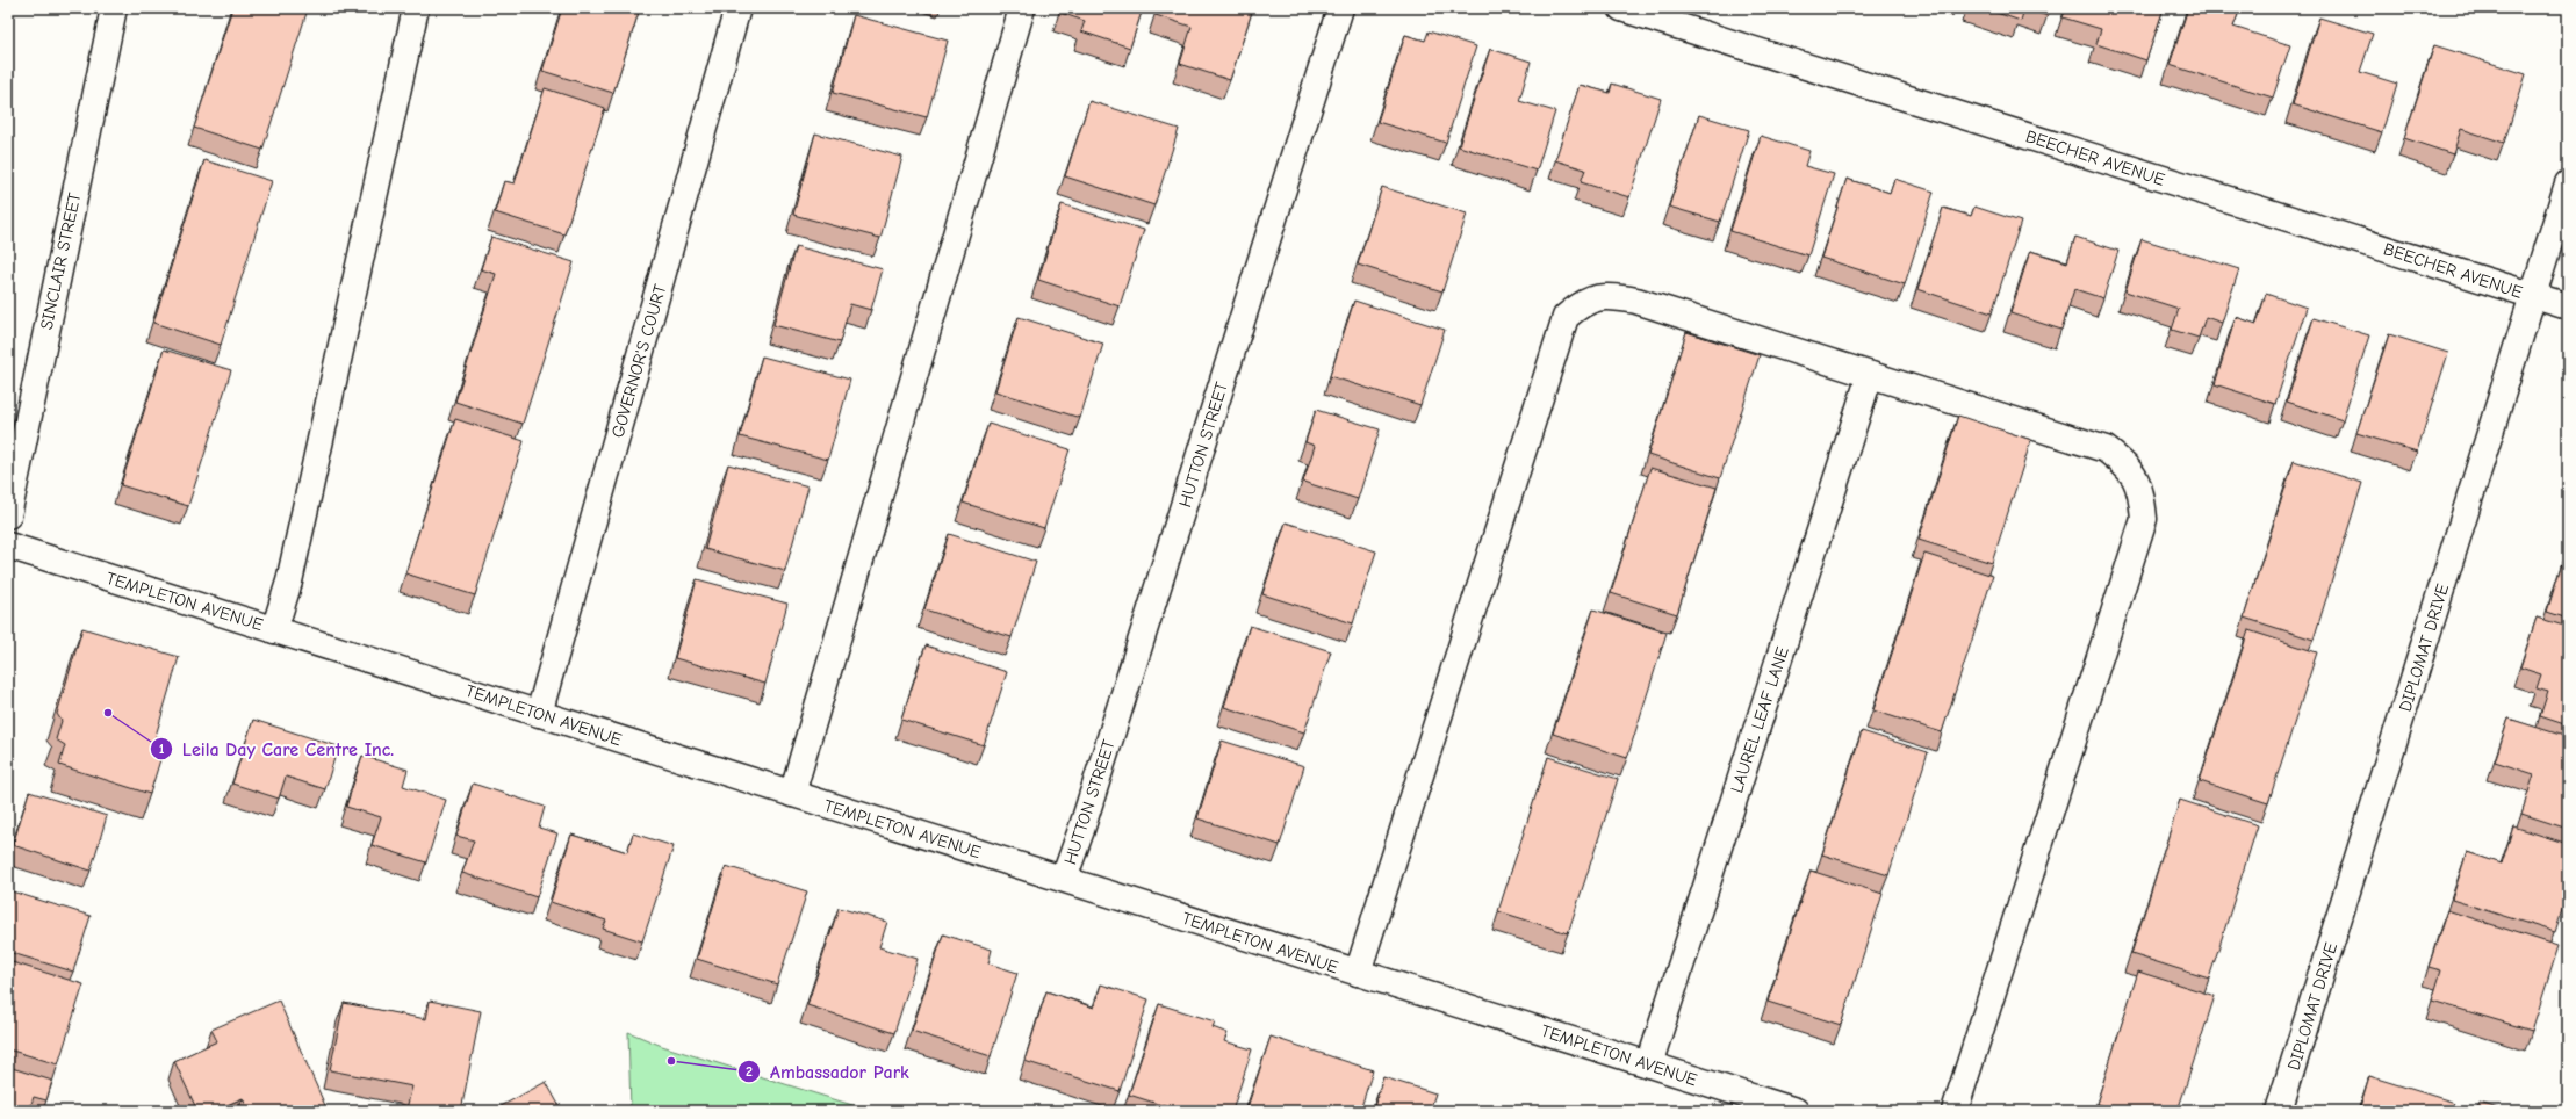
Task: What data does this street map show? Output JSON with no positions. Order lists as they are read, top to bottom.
{
  "streets": {
    "street": [
      "BEECHER AVENUE",
      "SINCLAIR STREET",
      "GOVERNOR'S COURT",
      "HUTTON STREET",
      "TEMPLETON AVENUE",
      "DIPLOMAT DRIVE",
      "LAUREL LEAF LANE"
    ]
  },
  "crossings": [
    ["BEECHER AVENUE", "DIPLOMAT DRIVE"],
    ["GOVERNOR'S COURT", "TEMPLETON AVENUE"],
    ["HUTTON STREET", "TEMPLETON AVENUE"],
    ["TEMPLETON AVENUE", "LAUREL LEAF LANE"]
  ],
  "places": ["Leila Day Care Centre Inc.", "Ambassador Park"]
}
